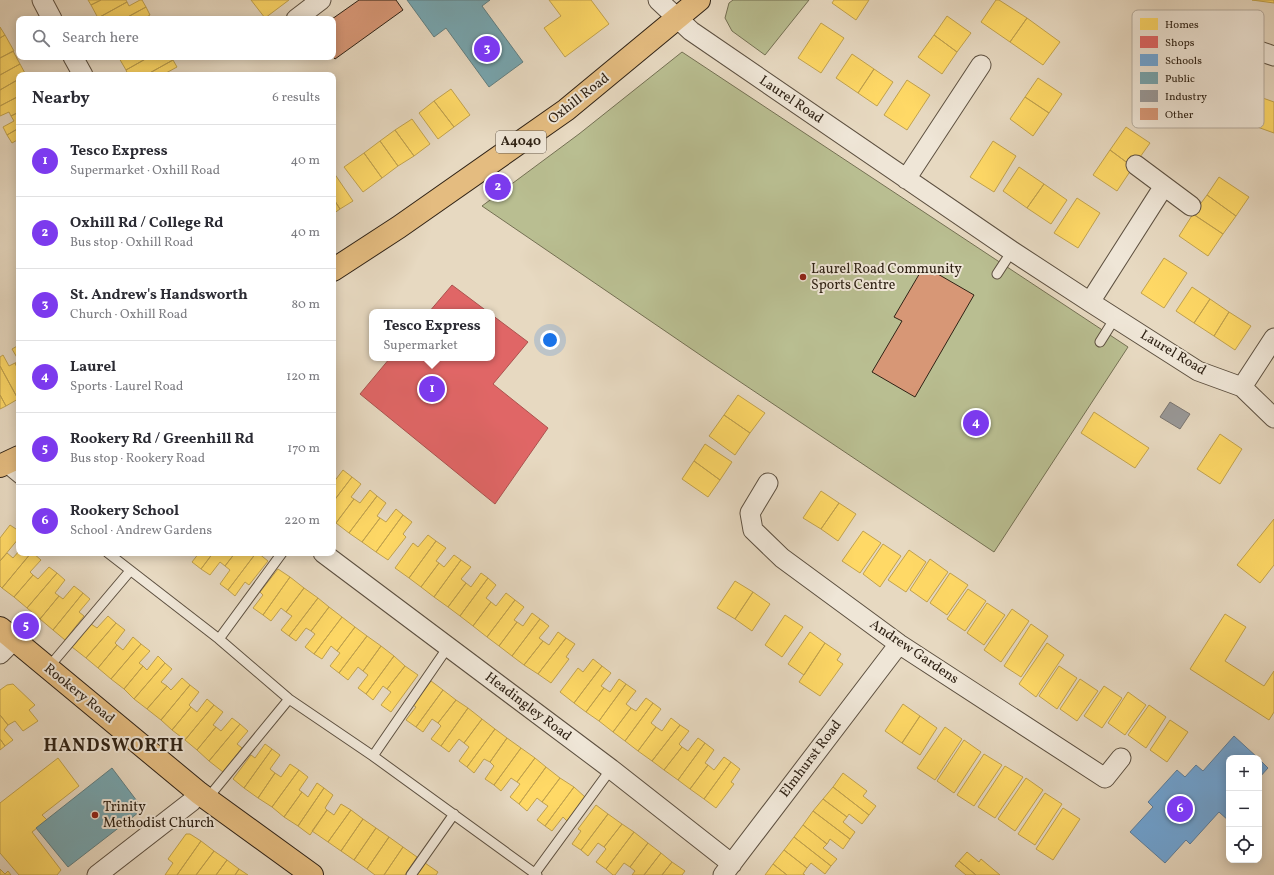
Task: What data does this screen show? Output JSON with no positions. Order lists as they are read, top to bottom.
{
  "streets": {
    "main road": ["Oxhill Road", "A4040", "Rookery Road"],
    "street": [
      "Laurel Road",
      "Andrew Gardens",
      "Headingley Road",
      "Elmhurst Road"
    ]
  },
  "crossings": [
    ["Oxhill Road", "Laurel Road"],
    ["Andrew Gardens", "Elmhurst Road"],
    ["Headingley Road", "Elmhurst Road"]
  ],
  "districts": ["HANDSWORTH"],
  "places": ["Laurel Road Community Sports Centre", "Trinity Methodist Church"],
  "legend": [
    "Homes",
    "Shops",
    "Schools",
    "Public",
    "Industry",
    "Other"
  ],
  "page": {
    "search": "Search here",
    "pins": [
      "3",
      "2",
      "1",
      "4",
      "5",
      "6"
    ],
    "heading": ["Nearby", "6 results"],
    "list": [
      {
        "mark": "1",
        "name": "Tesco Express",
        "note": "Supermarket · Oxhill Road",
        "value": "40 m"
      },
      {
        "mark": "2",
        "name": "Oxhill Rd / College Rd",
        "note": "Bus stop · Oxhill Road",
        "value": "40 m"
      },
      {
        "mark": "3",
        "name": "St. Andrew's Handsworth",
        "note": "Church · Oxhill Road",
        "value": "80 m"
      },
      {
        "mark": "4",
        "name": "Laurel",
        "note": "Sports · Laurel Road",
        "value": "120 m"
      },
      {
        "mark": "5",
        "name": "Rookery Rd / Greenhill Rd",
        "note": "Bus stop · Rookery Road",
        "value": "170 m"
      },
      {
        "mark": "6",
        "name": "Rookery School",
        "note": "School · Andrew Gardens",
        "value": "220 m"
      }
    ],
    "popup": ["Tesco Express", "Supermarket"],
    "map_buttons": ["+", "−"]
  }
}
